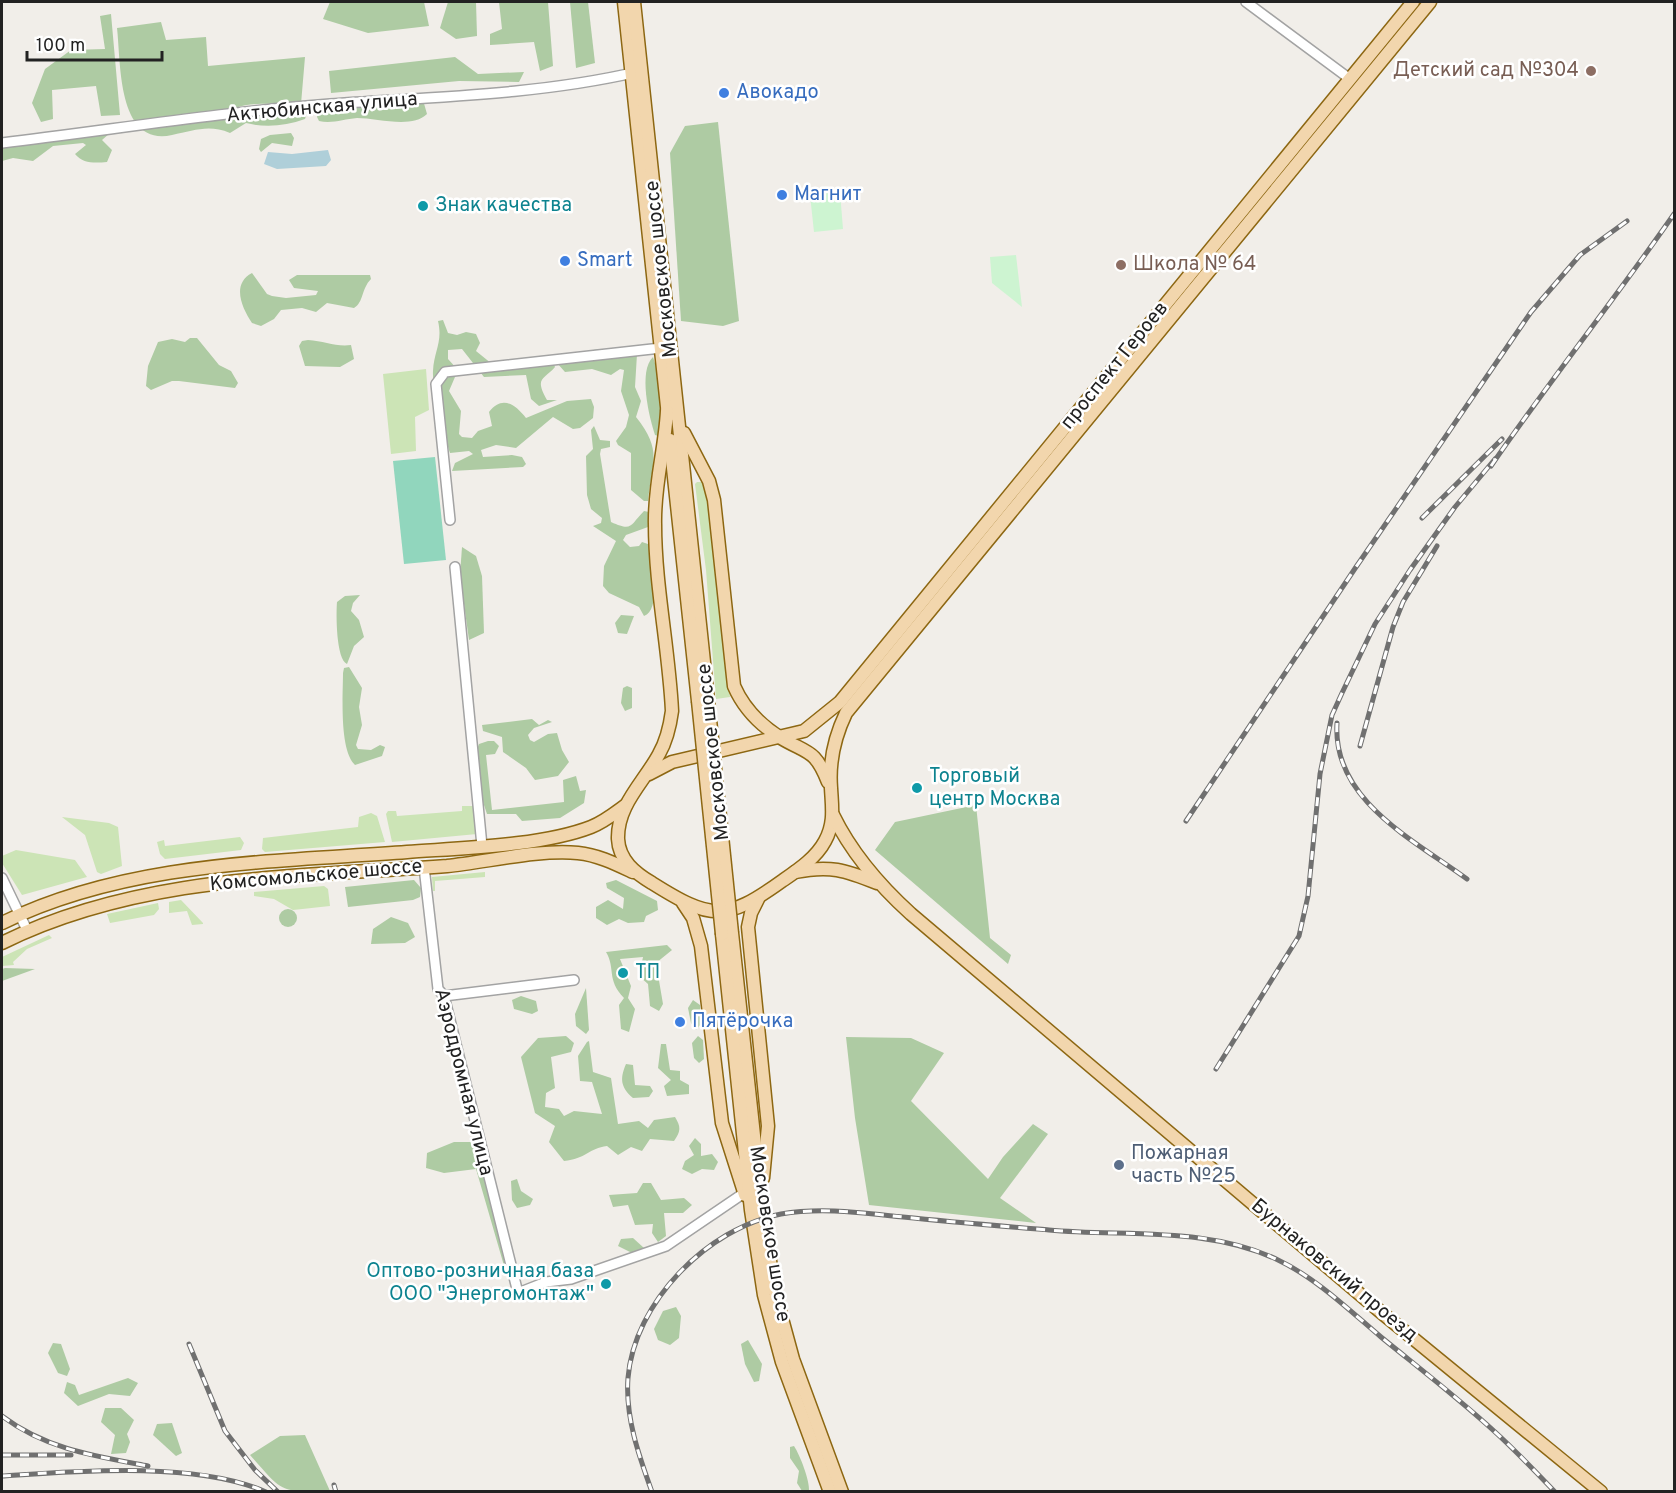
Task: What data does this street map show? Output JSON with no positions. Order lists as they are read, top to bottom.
{
  "streets": {
    "main road": [
      "Московское шоссе",
      "проспект Героев",
      "Комсомольское шоссе",
      "Бурнаковский проезд"
    ],
    "street": ["Актюбинская улица", "Аэродромная улица"]
  },
  "crossings": [
    ["Актюбинская улица", "Московское шоссе"],
    ["проспект Героев", "Комсомольское шоссе"],
    ["Комсомольское шоссе", "Аэродромная улица"]
  ],
  "places": [
    "Детский сад №304",
    "Авокадо",
    "Магнит",
    "Знак качества",
    "Smart",
    "Школа № 64",
    "Торговый центр Москва",
    "ТП",
    "Пятёрочка",
    "Пожарная часть №25",
    "Оптово-розничная база ООО \"Энергомонтаж\""
  ],
  "scale_bar": "100 m"
}
